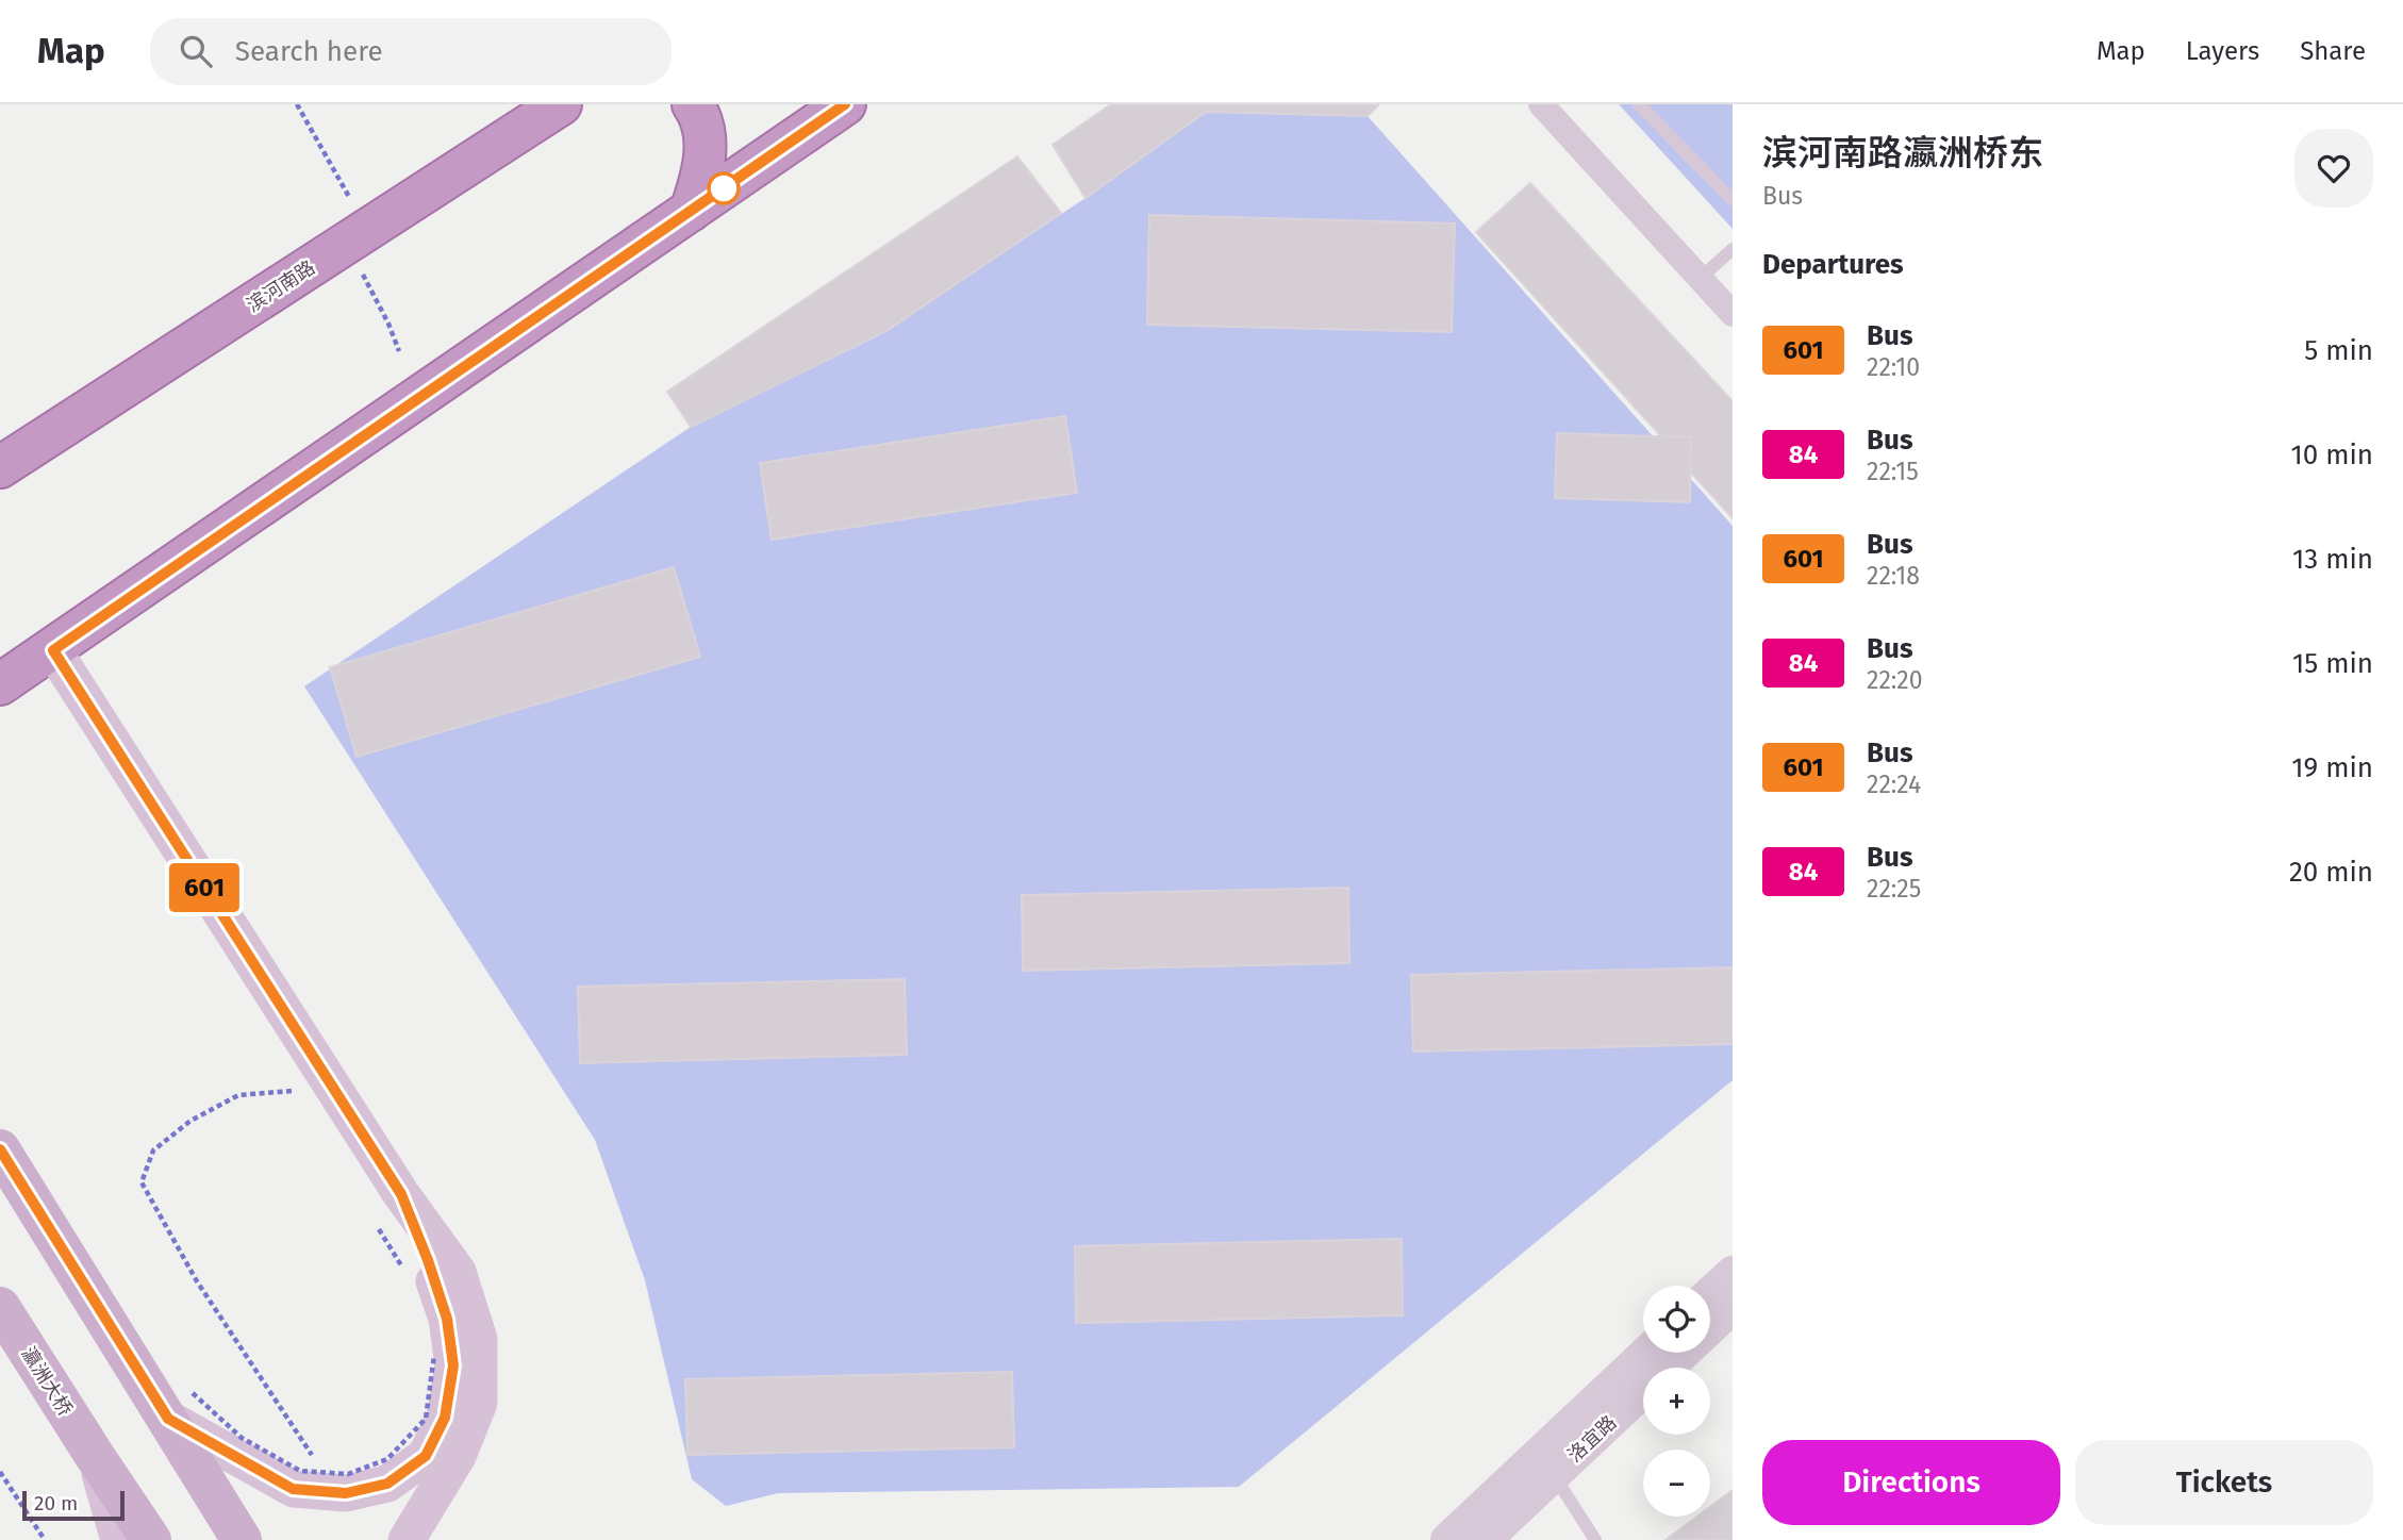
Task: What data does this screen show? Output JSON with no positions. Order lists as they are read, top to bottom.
{
  "streets": {
    "highway": ["滨河南路"],
    "main road": ["瀛洲大桥"],
    "street": ["洛宜路"]
  },
  "lines": ["bus line 601"],
  "scale_bar": "20 m",
  "page": {
    "header": "Map",
    "search": "Search here",
    "nav": ["Map", "Layers", "Share"],
    "on_map": "601",
    "heading": [
      ["滨河南路瀛洲桥东", "Bus"],
      "Departures"
    ],
    "list": [
      {
        "mark": "601",
        "name": "Bus",
        "note": "22:10",
        "value": "5 min"
      },
      {
        "mark": "84",
        "name": "Bus",
        "note": "22:15",
        "value": "10 min"
      },
      {
        "mark": "601",
        "name": "Bus",
        "note": "22:18",
        "value": "13 min"
      },
      {
        "mark": "84",
        "name": "Bus",
        "note": "22:20",
        "value": "15 min"
      },
      {
        "mark": "601",
        "name": "Bus",
        "note": "22:24",
        "value": "19 min"
      },
      {
        "mark": "84",
        "name": "Bus",
        "note": "22:25",
        "value": "20 min"
      }
    ],
    "map_buttons": ["+", "−"],
    "buttons": ["Directions", "Tickets"],
    "scale": "20 m"
  }
}
